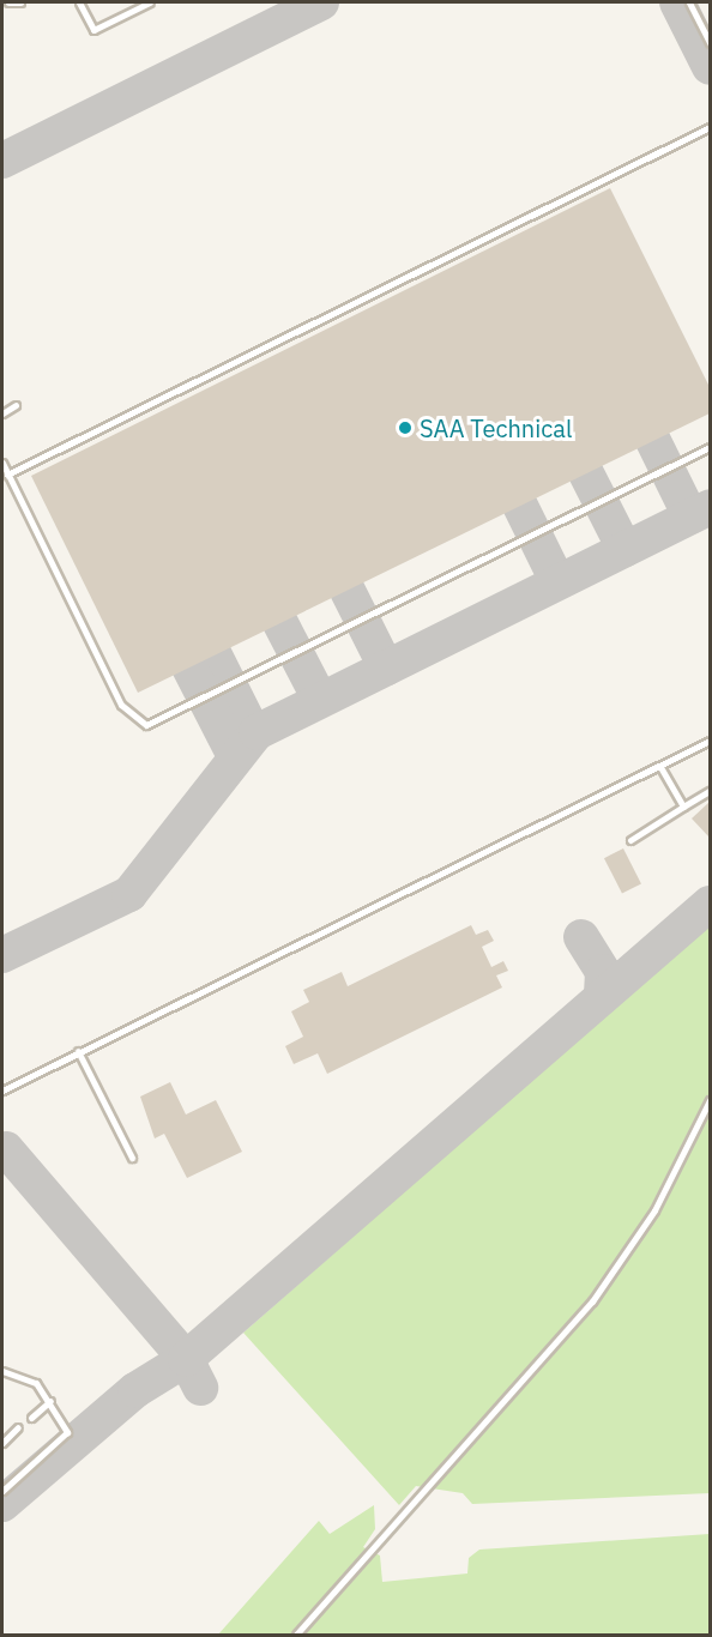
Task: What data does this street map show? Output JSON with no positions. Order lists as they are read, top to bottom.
{
  "places": ["SAA Technical"]
}
